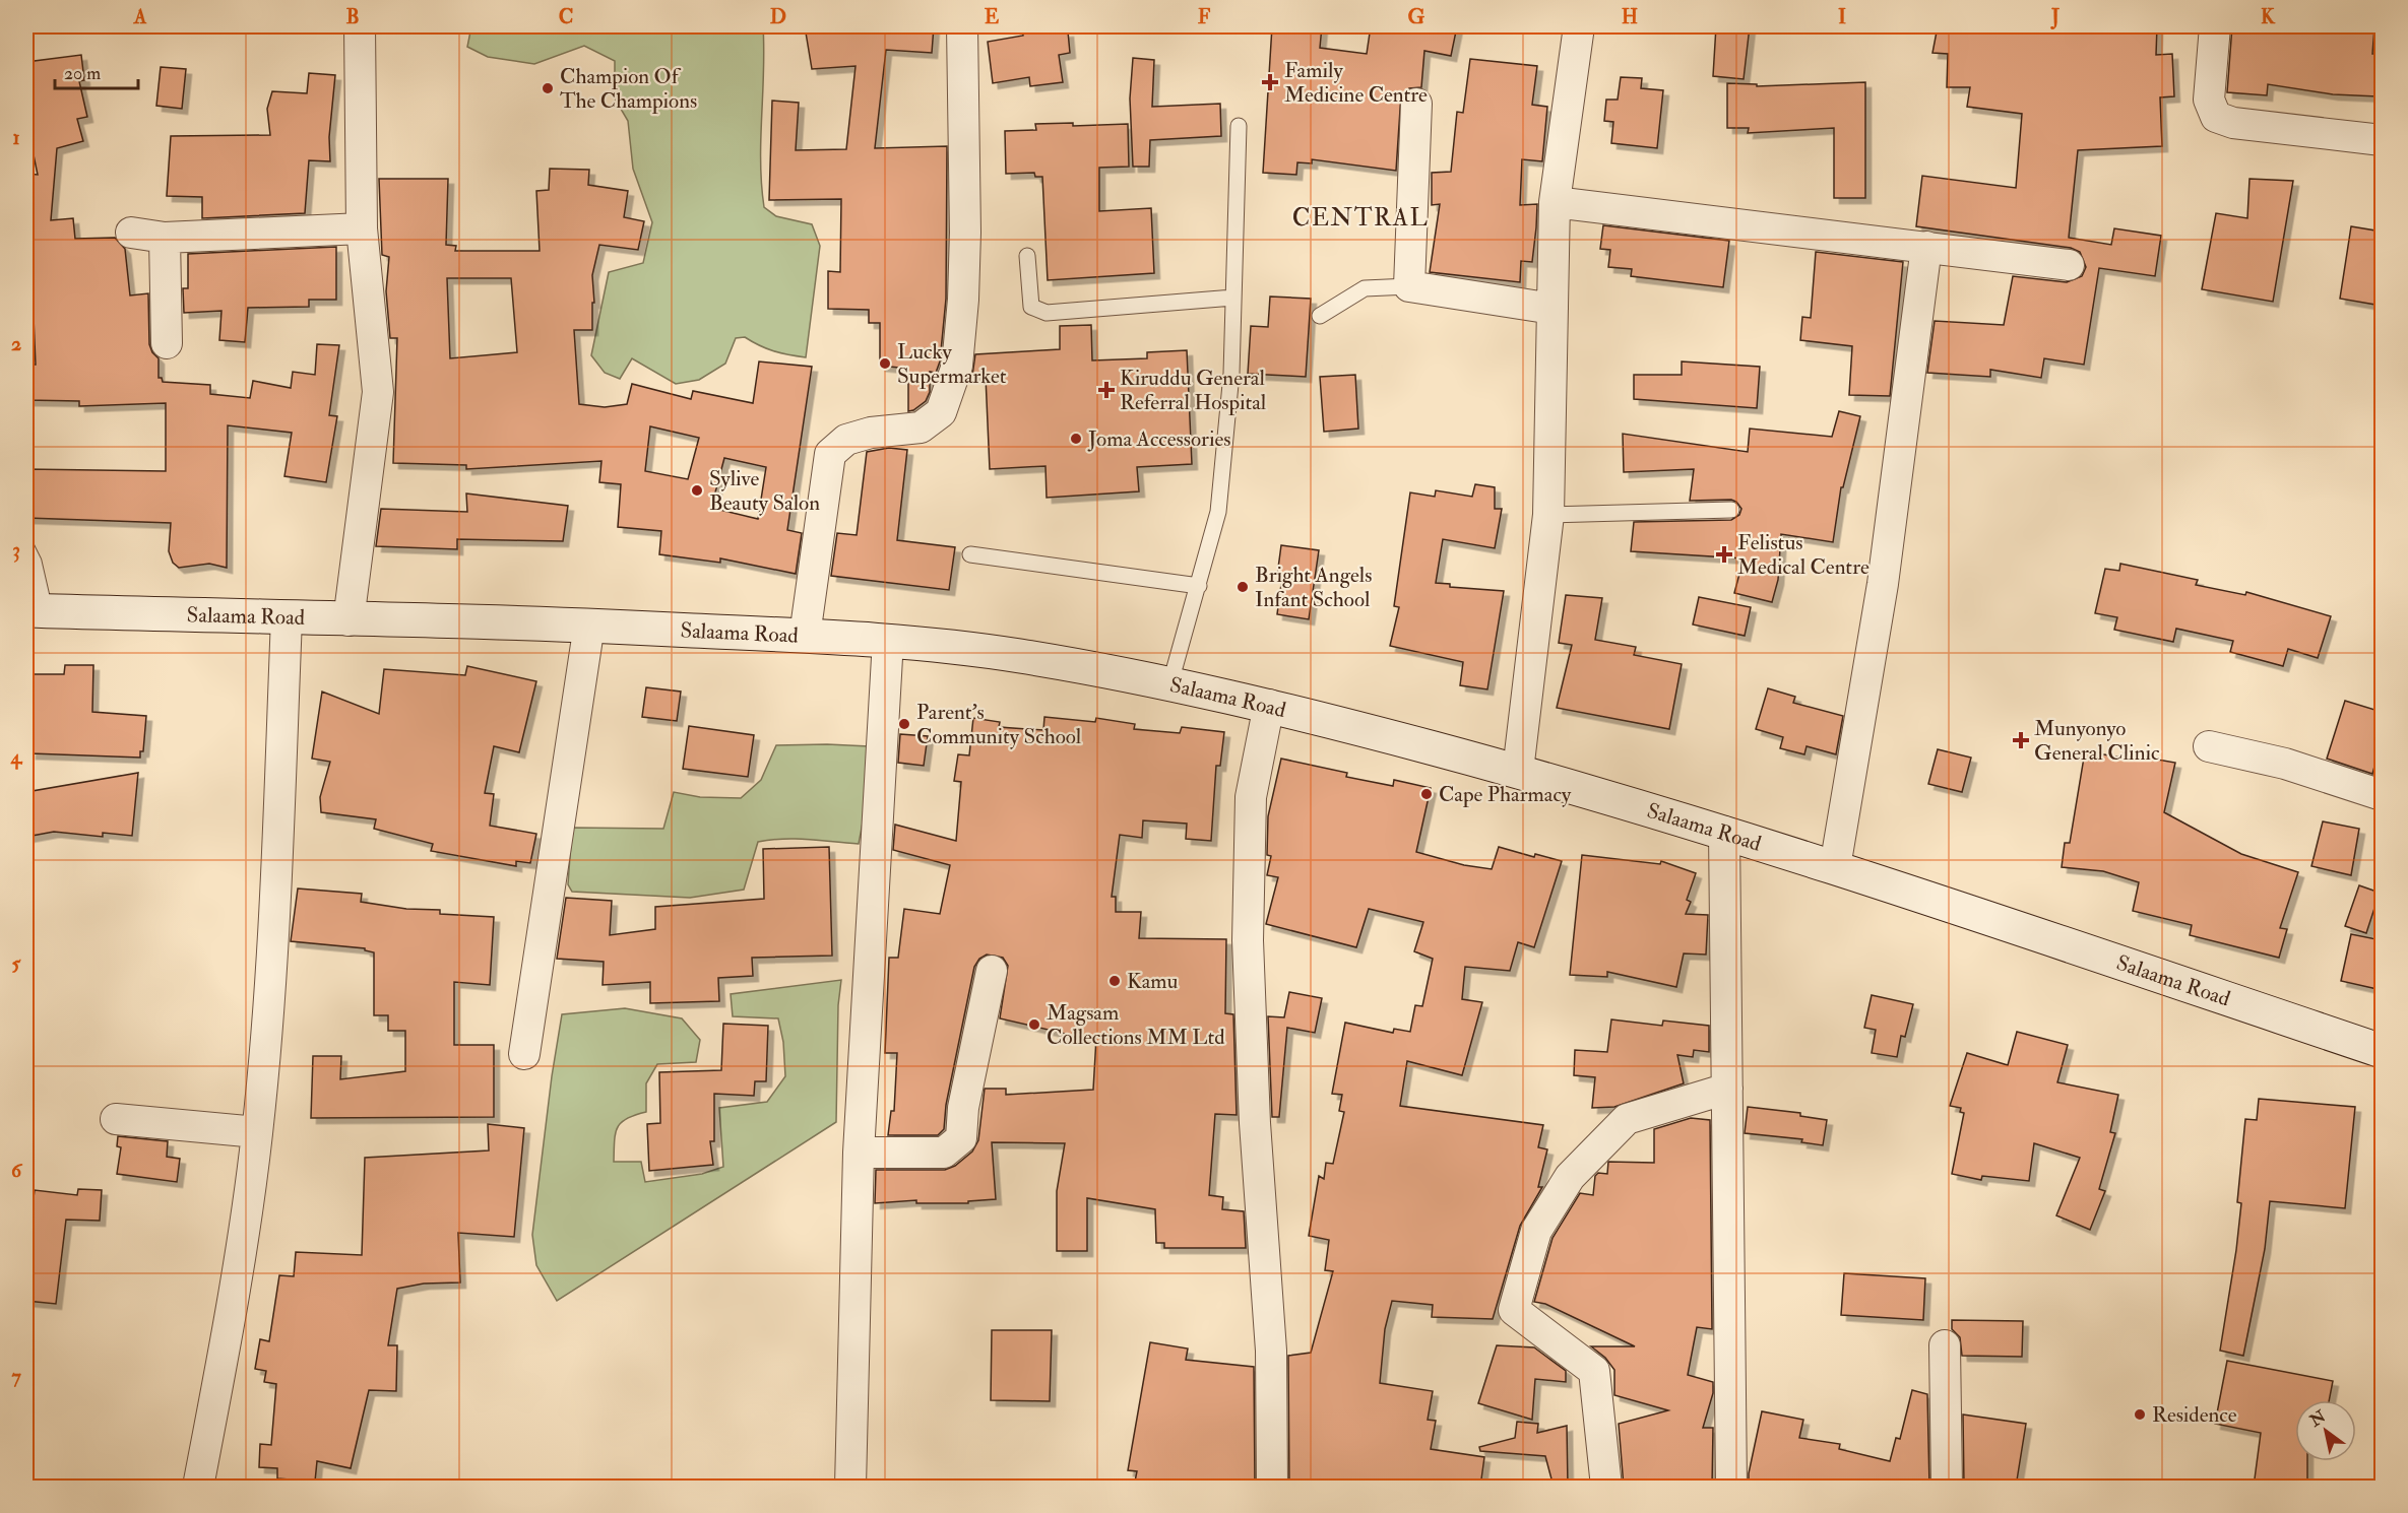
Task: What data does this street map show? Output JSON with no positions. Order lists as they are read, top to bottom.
{
  "streets": {
    "main road": ["Salaama Road"]
  },
  "districts": ["CENTRAL"],
  "places": {
    "health": [
      "Family Medicine Centre",
      "Kiruddu General Referral Hospital",
      "Felistus Medical Centre",
      "Munyonyo General Clinic"
    ],
    "other": [
      "Champion Of The Champions",
      "Lucky Supermarket",
      "Joma Accessories",
      "Sylive Beauty Salon",
      "Bright Angels Infant School",
      "Parent's Community School",
      "Cape Pharmacy",
      "Kamu",
      "Magsam Collections MM Ltd",
      "Residence"
    ]
  },
  "scale_bar": "20 m",
  "north": "top left",
  "grid": {
    "columns": [
      "A",
      "B",
      "C",
      "D",
      "E",
      "F",
      "G",
      "H",
      "I",
      "J",
      "K"
    ],
    "rows": [
      "1",
      "2",
      "3",
      "4",
      "5",
      "6",
      "7"
    ]
  }
}
